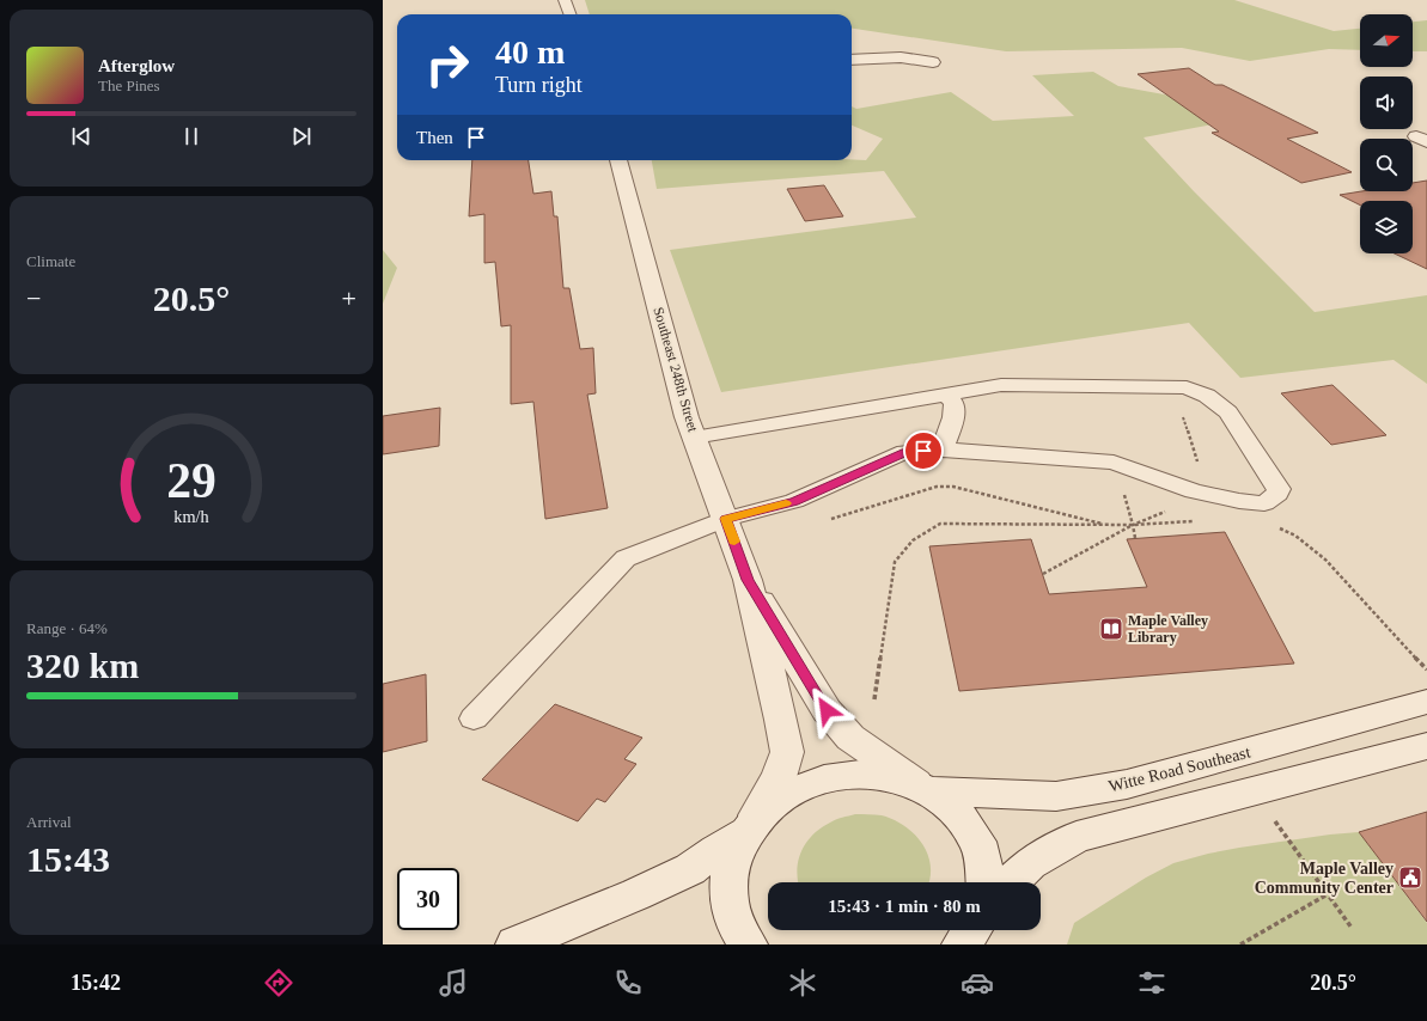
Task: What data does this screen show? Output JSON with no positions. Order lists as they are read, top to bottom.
{
  "streets": {
    "street": ["Southeast 248th Street", "Witte Road Southeast"]
  },
  "crossings": [
    ["Southeast 248th Street", "Witte Road Southeast"]
  ],
  "places": {
    "library": ["Maple Valley Library"],
    "public building": ["Maple Valley Community Center"]
  },
  "north": "right",
  "page": {
    "turn": ["40 m", "Turn right"],
    "song": ["Afterglow", "The Pines"],
    "then": "Then",
    "tile": [
      "Climate",
      ["Range · 64%", "320 km"],
      ["Arrival", "15:43"]
    ],
    "heat": ["−", "20.5°", "+"],
    "limit": "30",
    "trip": "15:43 · 1 min · 80 m",
    "tabs": ["15:42", "20.5°"],
    "gauge": ["29", "km/h"]
  }
}
